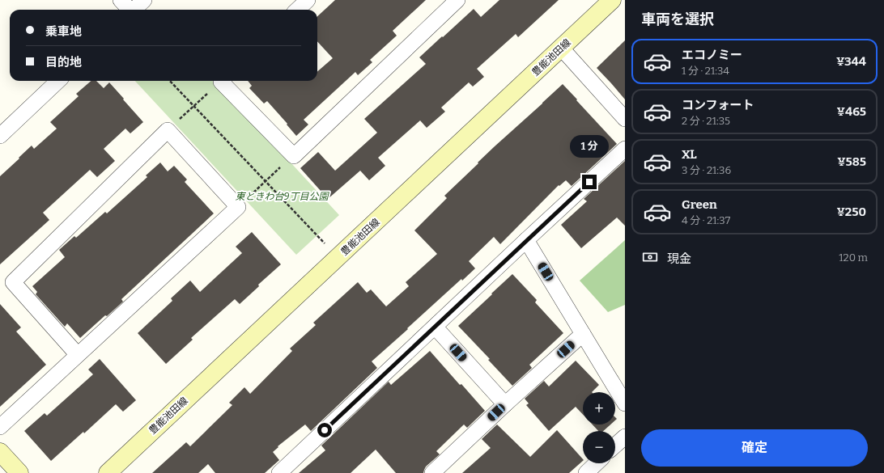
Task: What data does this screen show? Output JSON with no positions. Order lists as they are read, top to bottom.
{
  "streets": {
    "main road": ["豊能池田線"]
  },
  "parks": ["東ときわ台9丁目公園"],
  "page": {
    "heading": "車両を選択",
    "banner": ["乗車地", "目的地"],
    "list": [
      {
        "name": "エコノミー",
        "note": "1 分 · 21:34",
        "value": "¥344"
      },
      {
        "name": "コンフォート",
        "note": "2 分 · 21:35",
        "value": "¥465"
      },
      {
        "name": "XL",
        "note": "3 分 · 21:36",
        "value": "¥585"
      },
      {
        "name": "Green",
        "note": "4 分 · 21:37",
        "value": "¥250"
      }
    ],
    "bubble": "1 分",
    "pay": ["現金", "120 m"],
    "map_buttons": ["+", "−"],
    "buttons": "確定"
  }
}
